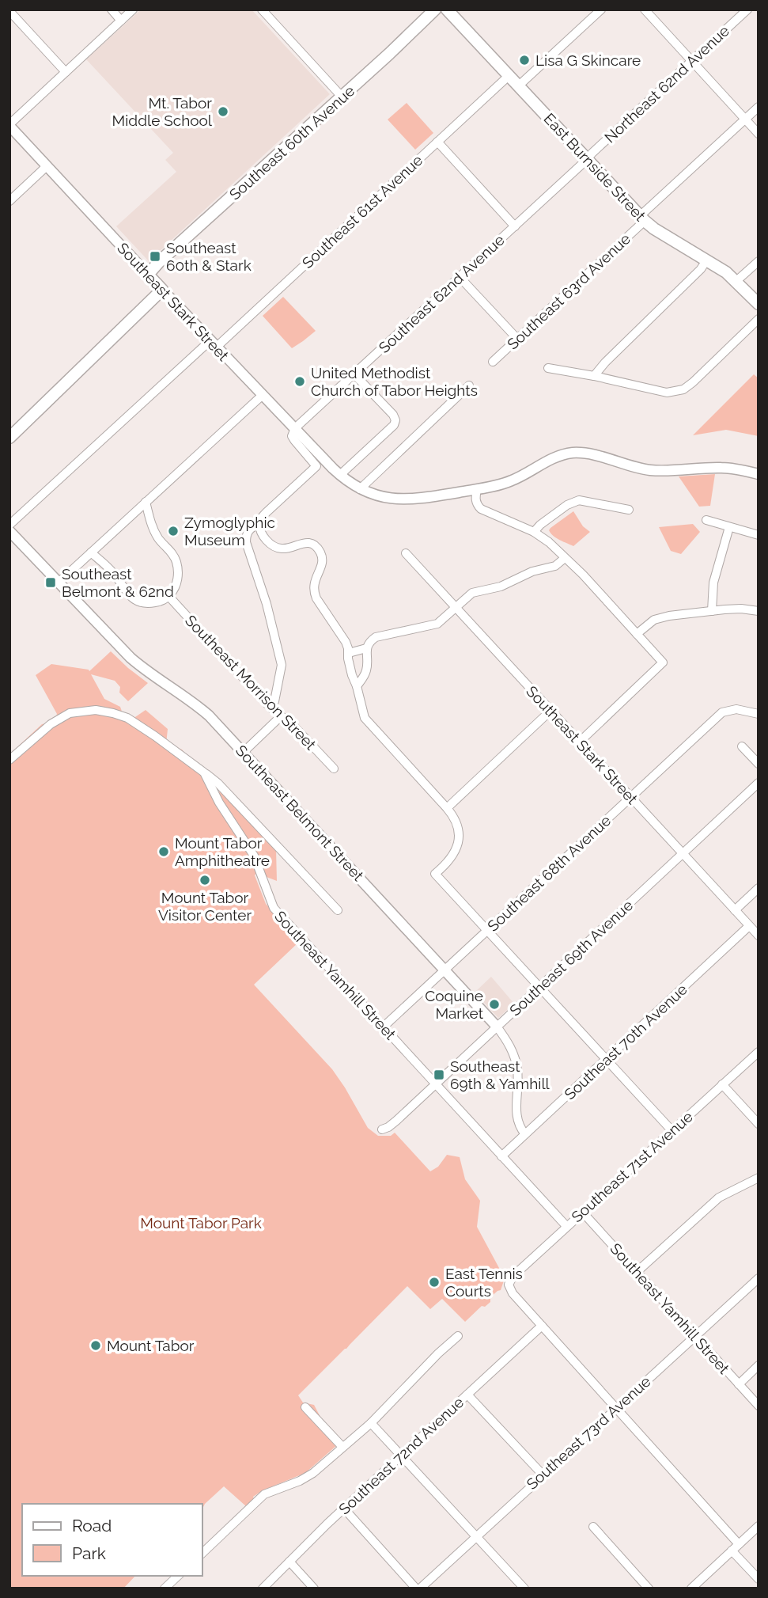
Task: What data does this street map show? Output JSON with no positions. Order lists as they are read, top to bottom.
{
  "streets": {
    "main road": ["Southeast 60th Avenue", "East Burnside Street", "Southeast Stark Street"],
    "street": [
      "Northeast 62nd Avenue",
      "Southeast 61st Avenue",
      "Southeast 63rd Avenue",
      "Southeast 62nd Avenue",
      "Southeast Morrison Street",
      "Southeast Belmont Street",
      "Southeast 68th Avenue",
      "Southeast 69th Avenue",
      "Southeast Yamhill Street",
      "Southeast 70th Avenue",
      "Southeast 71st Avenue",
      "Southeast 73rd Avenue",
      "Southeast 72nd Avenue"
    ]
  },
  "crossings": [
    ["Northeast 62nd Avenue", "East Burnside Street"],
    ["Northeast 62nd Avenue", "Southeast 62nd Avenue"],
    ["Southeast 60th Avenue", "Southeast Stark Street"],
    ["East Burnside Street", "Southeast 61st Avenue"],
    ["East Burnside Street", "Southeast 63rd Avenue"],
    ["East Burnside Street", "Southeast 62nd Avenue"],
    ["Southeast 61st Avenue", "Southeast Stark Street"],
    ["Southeast 62nd Avenue", "Southeast Stark Street"],
    ["Southeast Stark Street", "Southeast 68th Avenue"],
    ["Southeast Stark Street", "Southeast 69th Avenue"],
    ["Southeast Stark Street", "Southeast 70th Avenue"],
    ["Southeast Belmont Street", "Southeast 68th Avenue"],
    ["Southeast Belmont Street", "Southeast 69th Avenue"],
    ["Southeast Belmont Street", "Southeast 70th Avenue"],
    ["Southeast 68th Avenue", "Southeast Yamhill Street"],
    ["Southeast 69th Avenue", "Southeast Yamhill Street"],
    ["Southeast Yamhill Street", "Southeast 70th Avenue"],
    ["Southeast Yamhill Street", "Southeast 71st Avenue"],
    ["Southeast Yamhill Street", "Southeast 73rd Avenue"],
    ["Southeast 71st Avenue", "Southeast 72nd Avenue"]
  ],
  "parks": ["Mount Tabor Park"],
  "places": {
    "other": [
      "Lisa G Skincare",
      "Mt. Tabor Middle School",
      "United Methodist Church of Tabor Heights",
      "Zymoglyphic Museum",
      "Mount Tabor Amphitheatre",
      "Mount Tabor Visitor Center",
      "Coquine Market",
      "East Tennis Courts",
      "Mount Tabor"
    ],
    "transit": ["Southeast 60th & Stark", "Southeast Belmont & 62nd", "Southeast 69th & Yamhill"]
  },
  "legend": ["Road", "Park"]
}
